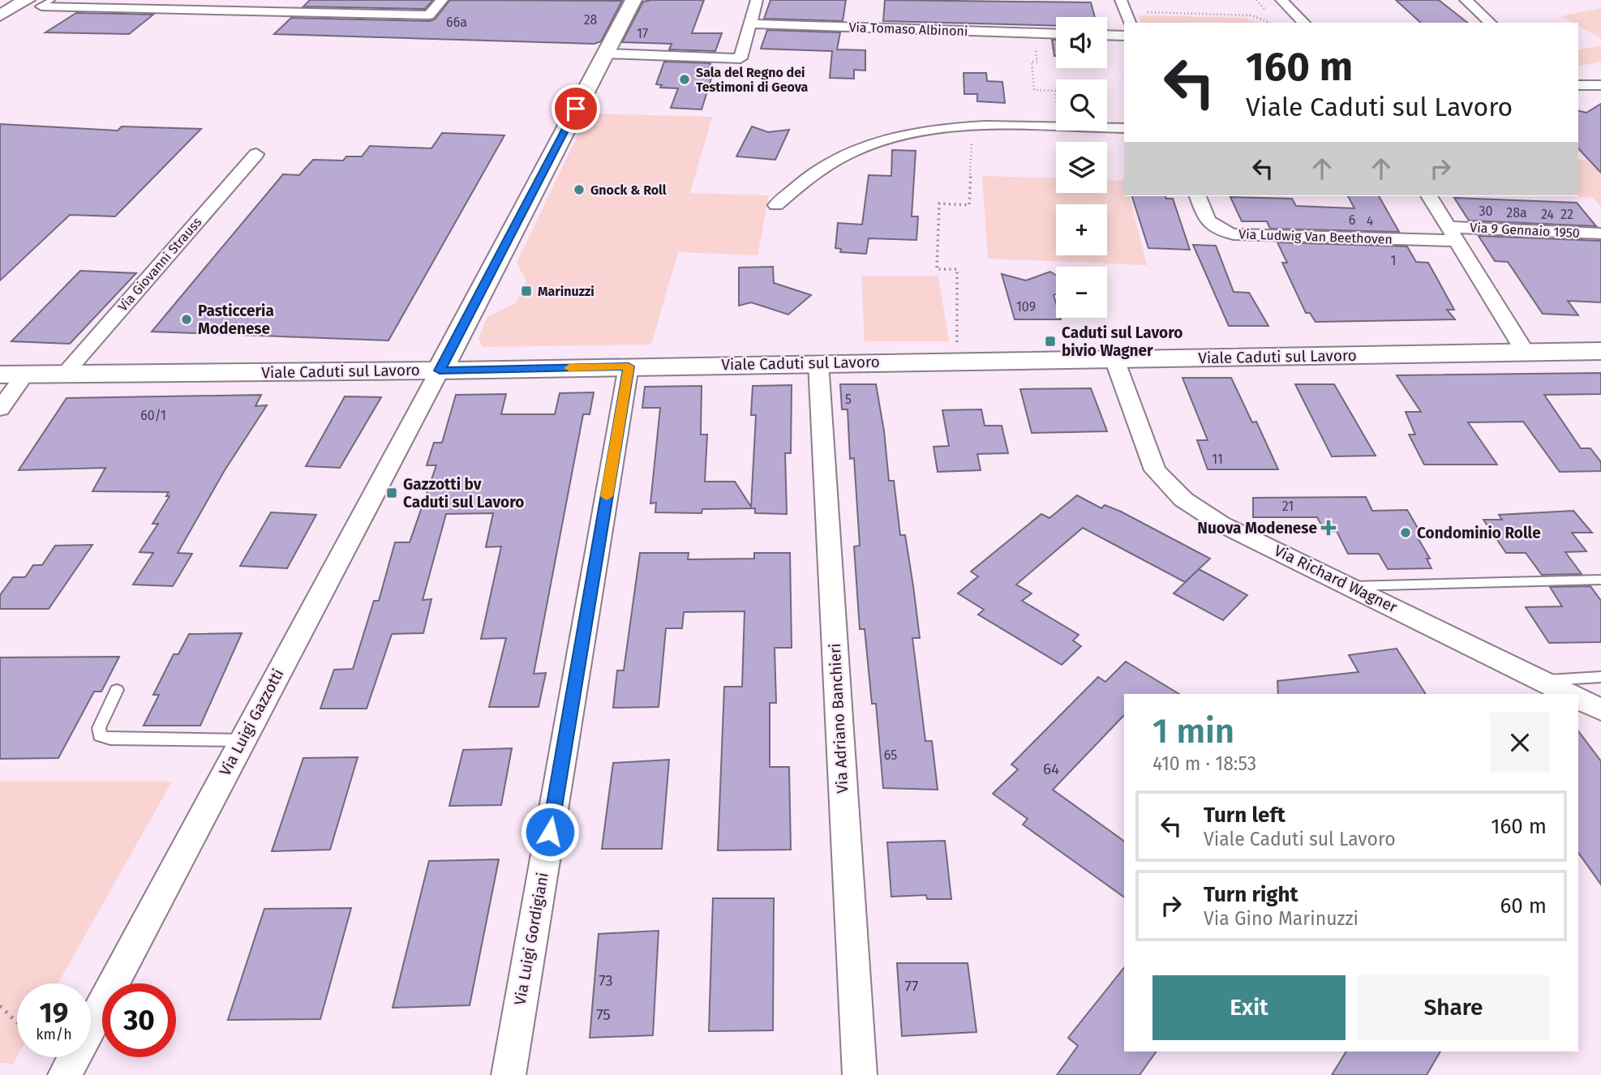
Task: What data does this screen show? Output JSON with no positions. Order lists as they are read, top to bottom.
{
  "streets": {
    "street": [
      "Via Tomaso Albinoni",
      "Via 9 Gennaio 1950",
      "Via Ludwig Van Beethoven",
      "Via Giovanni Strauss",
      "Viale Caduti sul Lavoro",
      "Via Richard Wagner",
      "Via Adriano Banchieri",
      "Via Luigi Gazzotti",
      "Via Luigi Gordigiani"
    ]
  },
  "crossings": [
    ["Via 9 Gennaio 1950", "Via Ludwig Van Beethoven"],
    ["Via 9 Gennaio 1950", "Viale Caduti sul Lavoro"],
    ["Via Giovanni Strauss", "Viale Caduti sul Lavoro"],
    ["Viale Caduti sul Lavoro", "Via Richard Wagner"],
    ["Viale Caduti sul Lavoro", "Via Adriano Banchieri"],
    ["Viale Caduti sul Lavoro", "Via Luigi Gazzotti"],
    ["Viale Caduti sul Lavoro", "Via Luigi Gordigiani"]
  ],
  "places": {
    "other": [
      "Sala del Regno dei Testimoni di Geova",
      "Gnock & Roll",
      "Pasticceria Modenese",
      "Condominio Rolle"
    ],
    "transit": ["Marinuzzi", "Caduti sul Lavoro bivio Wagner", "Gazzotti bv Caduti sul Lavoro"],
    "health": ["Nuova Modenese"]
  },
  "house_numbers": [
    "28",
    "66a",
    "17",
    "30",
    "28a",
    "24",
    "22",
    "6",
    "4",
    "1",
    "109",
    "5",
    "60/1",
    "11",
    "21",
    "65",
    "64",
    "73",
    "77",
    "75"
  ],
  "page": {
    "map_buttons": ["+", "−"],
    "turn": ["160 m", "Viale Caduti sul Lavoro"],
    "heading": ["1 min", "410 m · 18:53"],
    "list": [
      {
        "name": "Turn left",
        "note": "Viale Caduti sul Lavoro",
        "value": "160 m"
      },
      {
        "name": "Turn right",
        "note": "Via Gino Marinuzzi",
        "value": "60 m"
      }
    ],
    "buttons": ["Exit", "Share"],
    "speed": "19 km/h",
    "limit": "30"
  }
}
